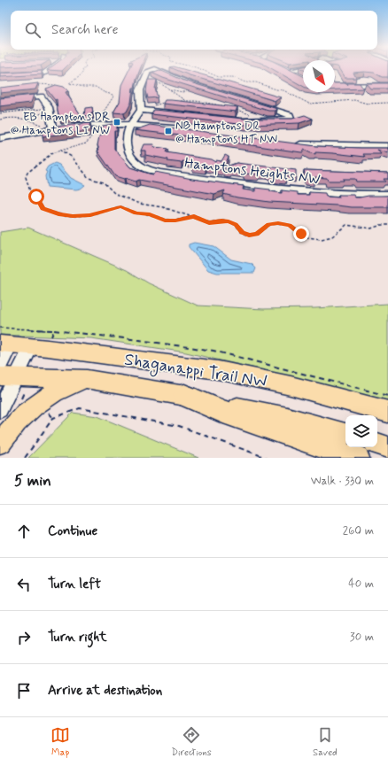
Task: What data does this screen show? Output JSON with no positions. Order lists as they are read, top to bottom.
{
  "streets": {
    "main road": ["Shaganappi Trail NW"],
    "street": ["Hamptons Heights NW"]
  },
  "places": {
    "transit": ["EB Hamptons DR @ Hamptons LI NW", "NB Hamptons DR @ Hamptons HT NW"]
  },
  "north": "bottom right",
  "page": {
    "search": "Search here",
    "heading": ["5 min", "Walk · 330 m"],
    "list": [
      ["Continue", "260 m"],
      ["Turn left", "40 m"],
      ["Turn right", "30 m"],
      "Arrive at destination"
    ],
    "nav": ["Map", "Directions", "Saved"]
  }
}
